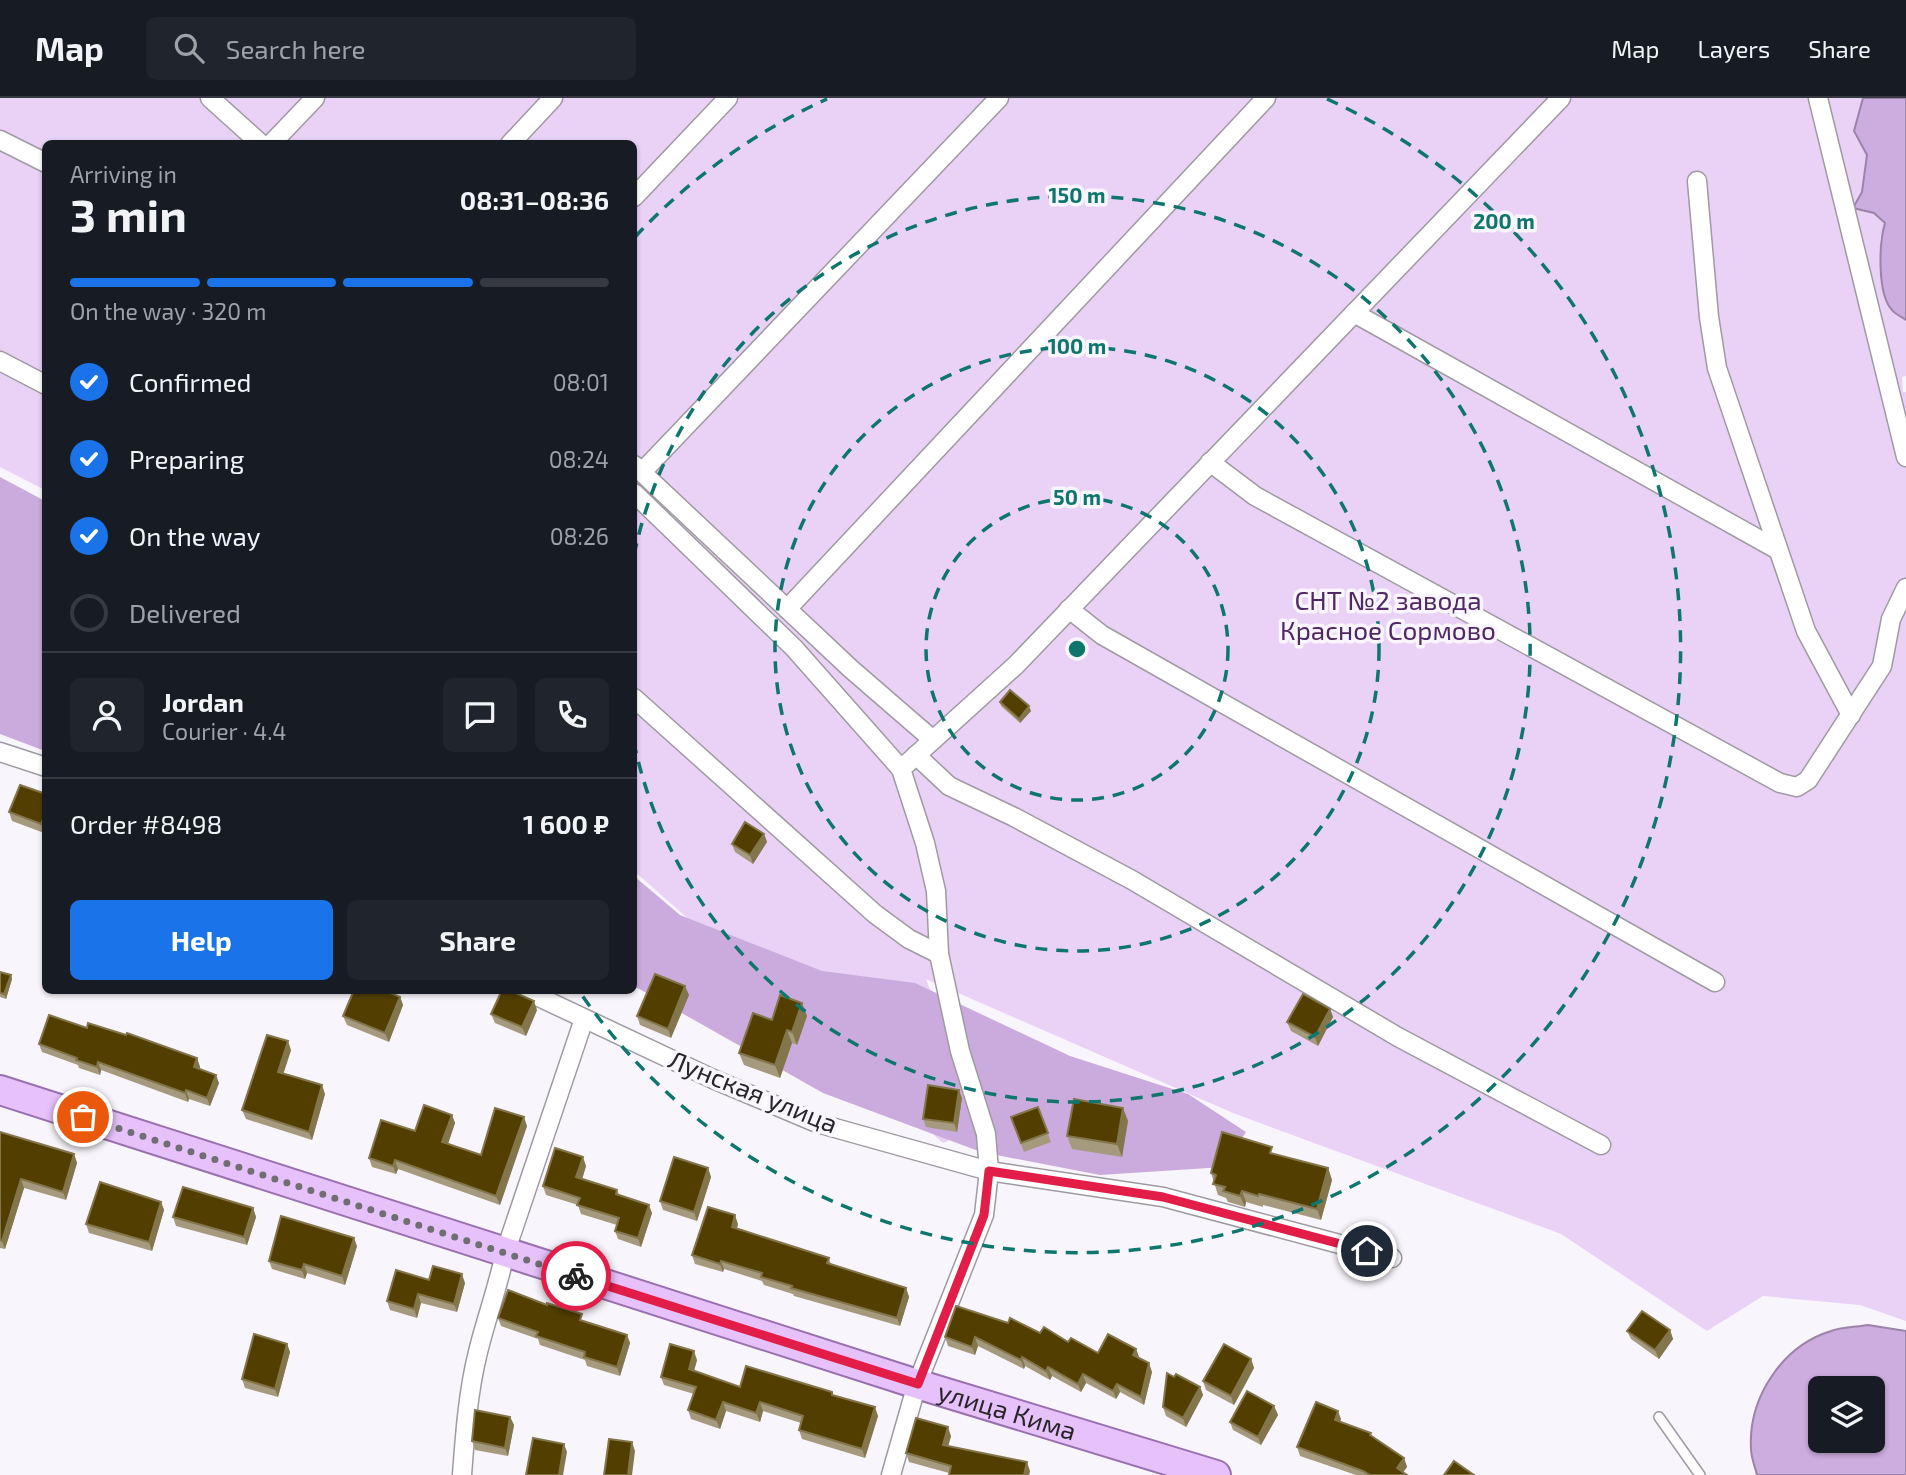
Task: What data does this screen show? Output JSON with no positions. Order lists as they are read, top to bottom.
{
  "streets": {
    "main road": ["улица Кима"],
    "street": ["Лунская улица"]
  },
  "parks": ["СНТ №2 завода Красное Сормово"],
  "page": {
    "header": "Map",
    "search": "Search here",
    "nav": ["Map", "Layers", "Share"],
    "heading": ["3 min", "Arriving in", "08:31–08:36"],
    "panel": [
      "Jordan",
      "Courier · 4.4",
      "Order #8498",
      "1 600 ₽"
    ],
    "bar": "On the way · 320 m",
    "list": [
      ["Confirmed", "08:01"],
      ["Preparing", "08:24"],
      ["On the way", "08:26"],
      "Delivered"
    ],
    "buttons": ["Help", "Share"]
  },
  "rings": [
    "150 m",
    "200 m",
    "100 m",
    "50 m"
  ]
}
